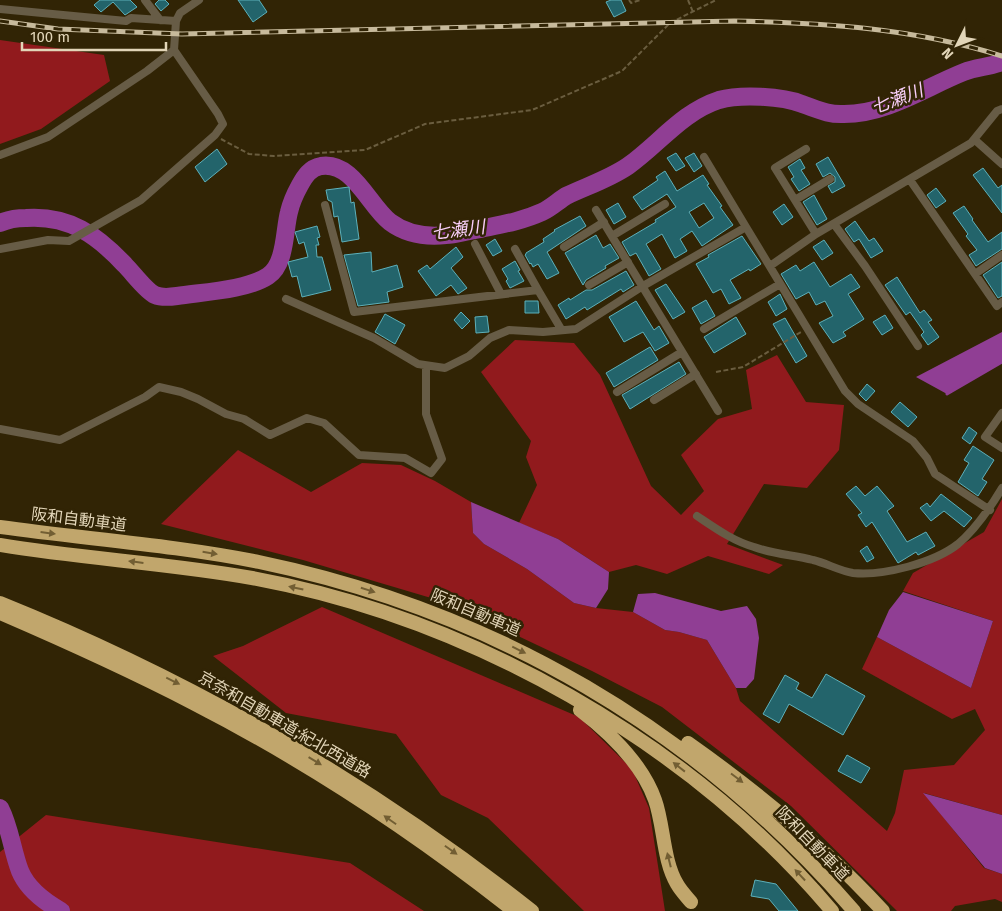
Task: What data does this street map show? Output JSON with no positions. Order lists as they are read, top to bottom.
{
  "streets": {
    "highway": ["阪和自動車道", "京奈和自動車道;紀北西道路"]
  },
  "water": ["七瀬川"],
  "scale_bar": "100 m",
  "north": "bottom left"
}
